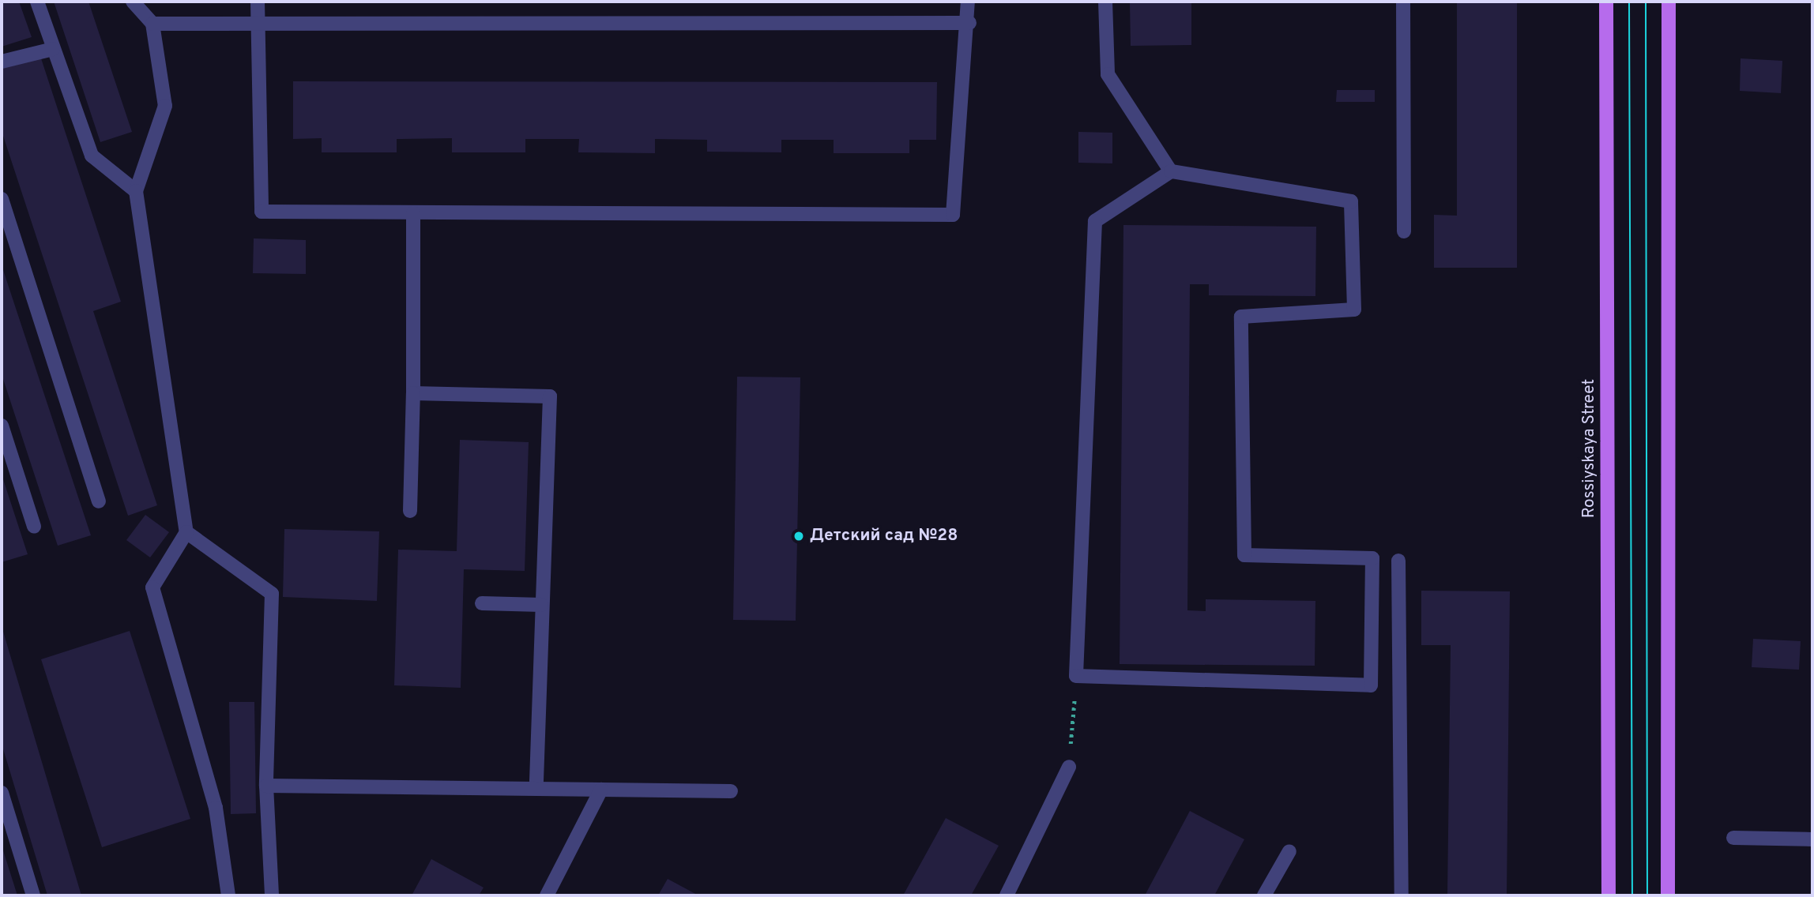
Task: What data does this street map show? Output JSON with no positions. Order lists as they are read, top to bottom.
{
  "streets": {
    "main road": ["Rossiyskaya Street"]
  },
  "places": ["Детский сад №28"]
}
